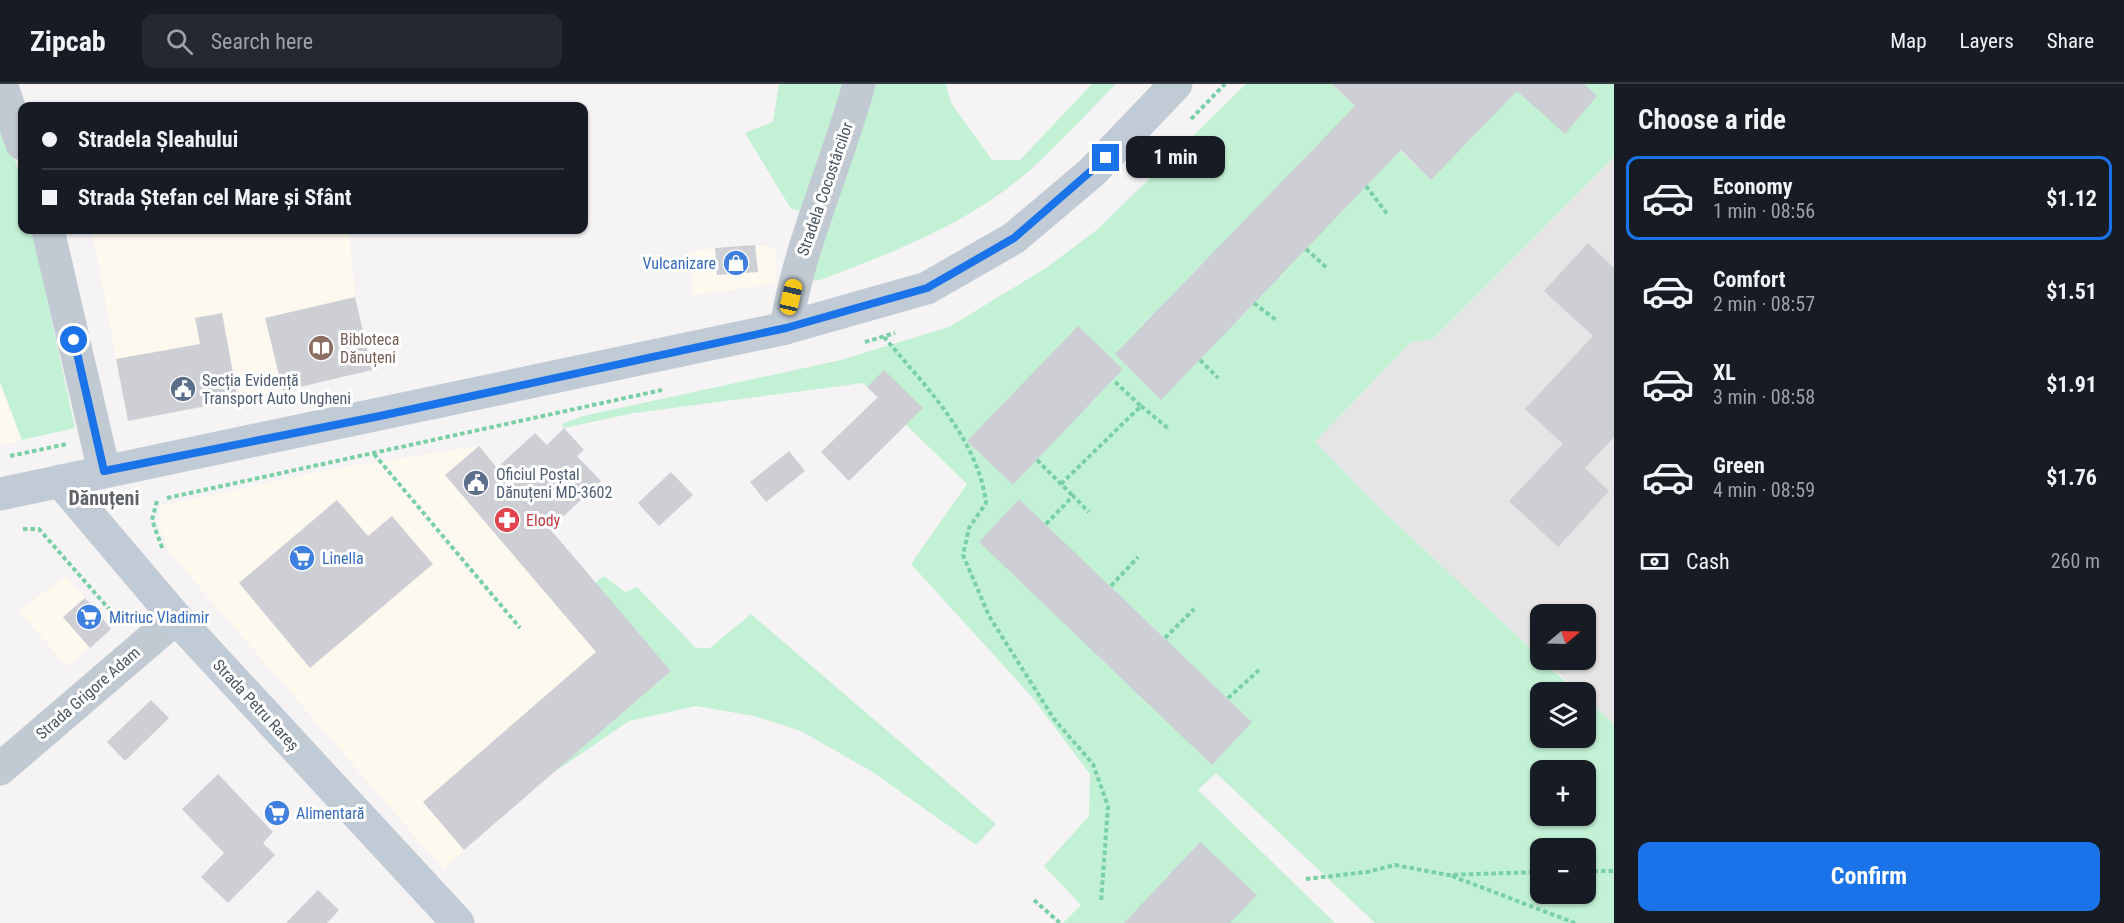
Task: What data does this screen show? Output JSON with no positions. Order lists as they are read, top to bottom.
{
  "streets": {
    "main road": ["Strada Petru Rareș"],
    "street": ["Stradela Cocostârcilor", "Strada Grigore Adam"]
  },
  "crossings": [
    ["Strada Grigore Adam", "Strada Petru Rareș"]
  ],
  "districts": ["Dănuțeni"],
  "places": {
    "shop": ["Vulcanizare"],
    "library": ["Bibloteca Dănuțeni"],
    "public building": ["Secția Evidență Transport Auto Ungheni", "Oficiul Poștal Dănuțeni MD-3602"],
    "pharmacy": ["Elody"],
    "supermarket": ["Linella", "Mitriuc Vladimir", "Alimentară"]
  },
  "north": "right",
  "page": {
    "header": "Zipcab",
    "search": "Search here",
    "nav": ["Map", "Layers", "Share"],
    "heading": "Choose a ride",
    "banner": ["Stradela Șleahului", "Strada Ștefan cel Mare și Sfânt"],
    "bubble": "1 min",
    "list": [
      {
        "name": "Economy",
        "note": "1 min · 08:56",
        "value": "$1.12"
      },
      {
        "name": "Comfort",
        "note": "2 min · 08:57",
        "value": "$1.51"
      },
      {
        "name": "XL",
        "note": "3 min · 08:58",
        "value": "$1.91"
      },
      {
        "name": "Green",
        "note": "4 min · 08:59",
        "value": "$1.76"
      }
    ],
    "pay": ["Cash", "260 m"],
    "map_buttons": ["+", "−"],
    "buttons": "Confirm"
  }
}
